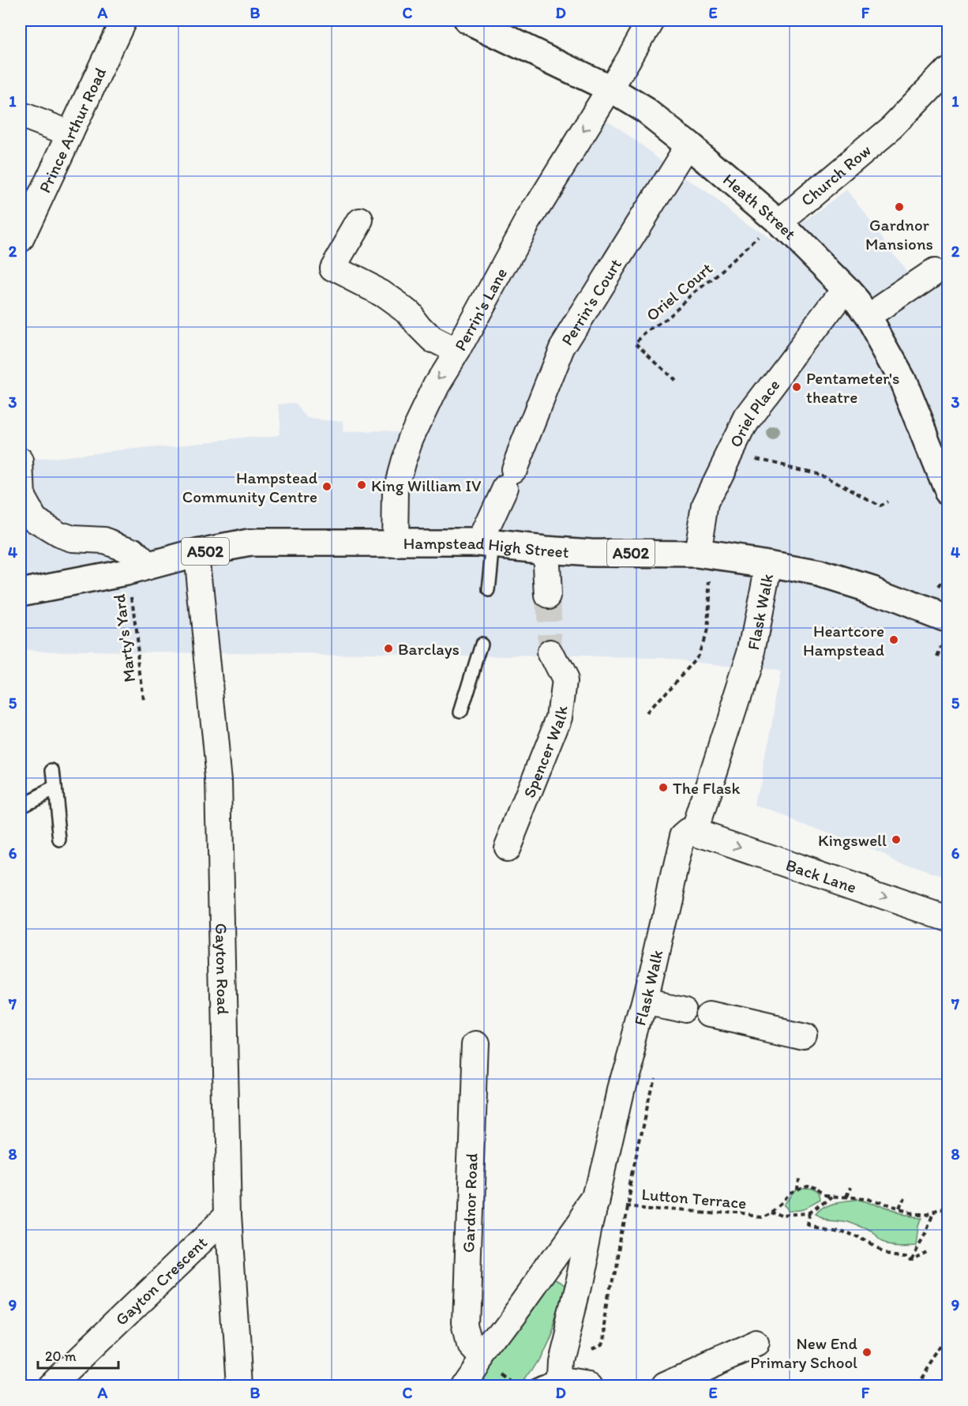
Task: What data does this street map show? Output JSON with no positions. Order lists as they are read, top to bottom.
{
  "streets": {
    "main road": ["Heath Street", "Hampstead High Street", "A502"],
    "street": [
      "Prince Arthur Road",
      "Church Row",
      "Perrin's Court",
      "Perrin's Lane",
      "Oriel Place",
      "Flask Walk",
      "Spencer Walk",
      "Back Lane",
      "Gayton Road",
      "Gardnor Road",
      "Gayton Crescent"
    ],
    "path": ["Oriel Court", "Marty's Yard", "Lutton Terrace"]
  },
  "crossings": [
    ["Church Row", "Heath Street"],
    ["Church Row", "Oriel Court"],
    ["Heath Street", "Oriel Court"],
    ["Heath Street", "Perrin's Court"],
    ["Heath Street", "Perrin's Lane"],
    ["Heath Street", "Oriel Place"],
    ["Perrin's Court", "Hampstead High Street"],
    ["Perrin's Lane", "Hampstead High Street"],
    ["Oriel Place", "Hampstead High Street"],
    ["Hampstead High Street", "Flask Walk"],
    ["Hampstead High Street", "Marty's Yard"],
    ["Hampstead High Street", "Gayton Road"],
    ["Flask Walk", "Back Lane"],
    ["Flask Walk", "Gardnor Road"],
    ["Gayton Road", "Gayton Crescent"]
  ],
  "one_way": ["Perrin's Lane"],
  "places": [
    "Gardnor Mansions",
    "Pentameter's theatre",
    "King William IV",
    "Hampstead Community Centre",
    "Heartcore Hampstead",
    "Barclays",
    "The Flask",
    "Kingswell",
    "New End Primary School"
  ],
  "scale_bar": "20 m",
  "grid": {
    "columns": [
      "A",
      "B",
      "C",
      "D",
      "E",
      "F"
    ],
    "rows": [
      "1",
      "2",
      "3",
      "4",
      "5",
      "6",
      "7",
      "8",
      "9"
    ]
  }
}
